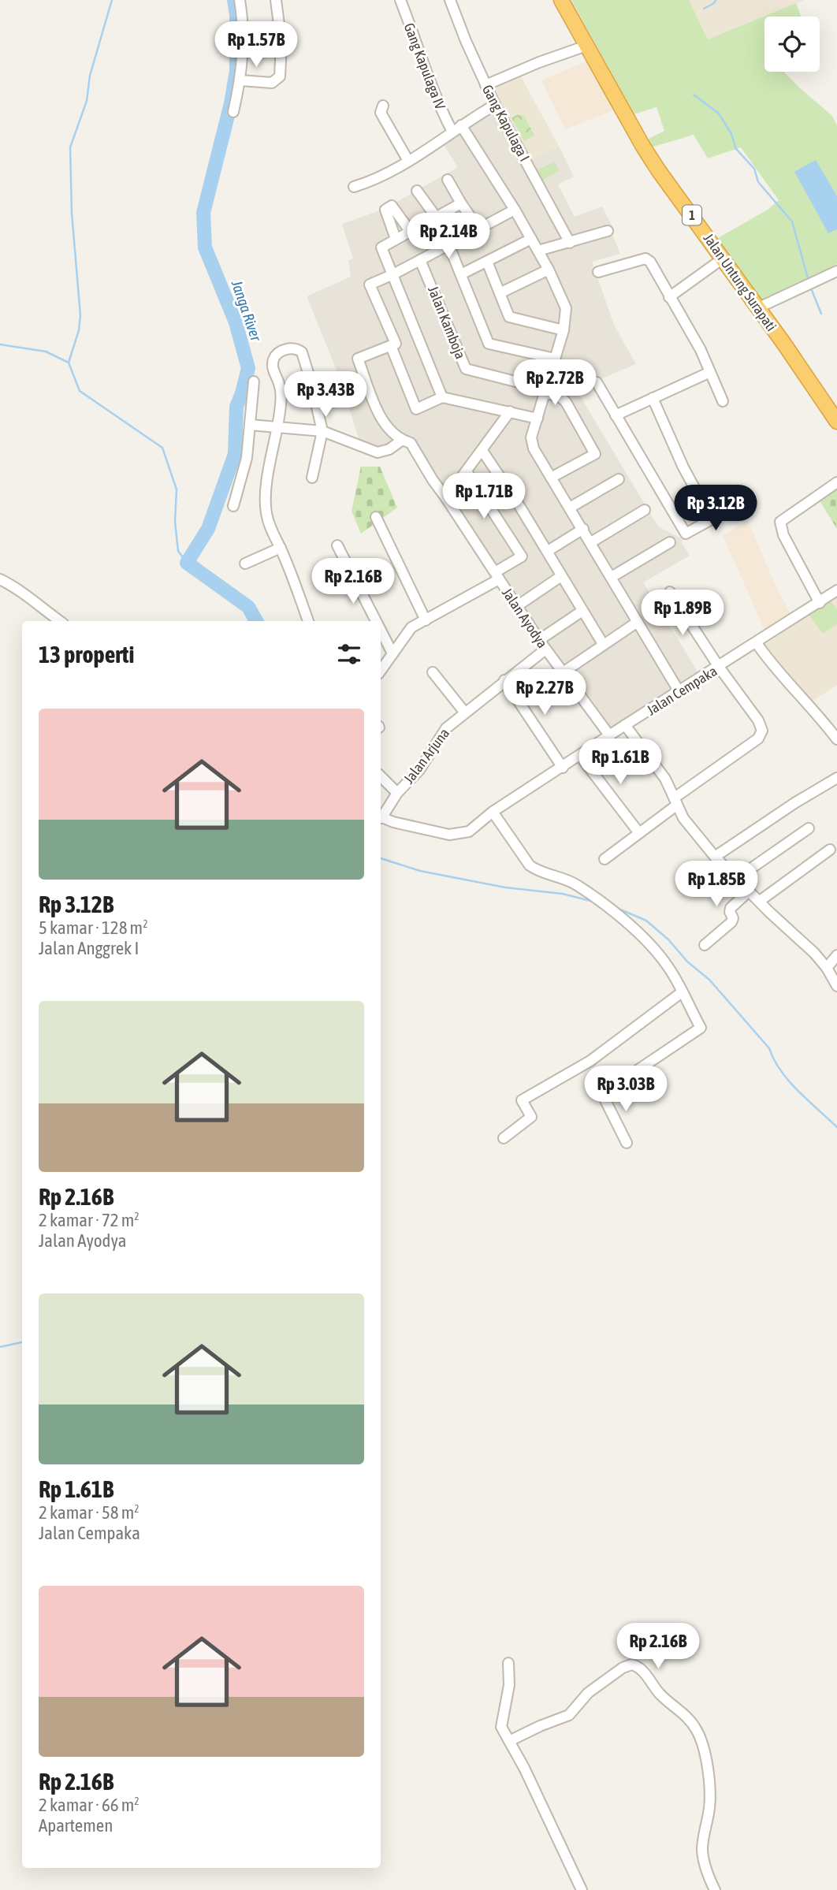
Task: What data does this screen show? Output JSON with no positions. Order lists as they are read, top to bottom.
{
  "streets": {
    "highway": ["1", "Jalan Untung Surapati"],
    "street": [
      "Gang Kapulaga IV",
      "Gang Kapulaga I",
      "Jalan Kamboja",
      "Jalan Ayodya",
      "Jalan Cempaka",
      "Jalan Arjuna"
    ]
  },
  "crossings": [
    ["Gang Kapulaga IV", "Jalan Kamboja"],
    ["Gang Kapulaga IV", "Jalan Cempaka"],
    ["Jalan Ayodya", "Jalan Cempaka"],
    ["Jalan Ayodya", "Jalan Arjuna"]
  ],
  "water": ["Janga River"],
  "page": {
    "price": [
      "Rp 1.57B",
      "Rp 2.14B",
      "Rp 2.72B",
      "Rp 3.43B",
      "Rp 1.71B",
      "Rp 3.12B",
      "Rp 2.16B",
      "Rp 1.89B",
      "Rp 2.27B",
      "Rp 1.61B",
      "Rp 1.85B",
      "Rp 3.03B",
      "Rp 2.16B"
    ],
    "heading": "13 properti",
    "list": [
      {
        "name": "Rp 3.12B",
        "note": "5 kamar · 128 m² · Jalan Anggrek I"
      },
      {
        "name": "Rp 2.16B",
        "note": "2 kamar · 72 m² · Jalan Ayodya"
      },
      {
        "name": "Rp 1.61B",
        "note": "2 kamar · 58 m² · Jalan Cempaka"
      },
      {
        "name": "Rp 2.16B",
        "note": "2 kamar · 66 m² · Apartemen"
      }
    ]
  }
}
